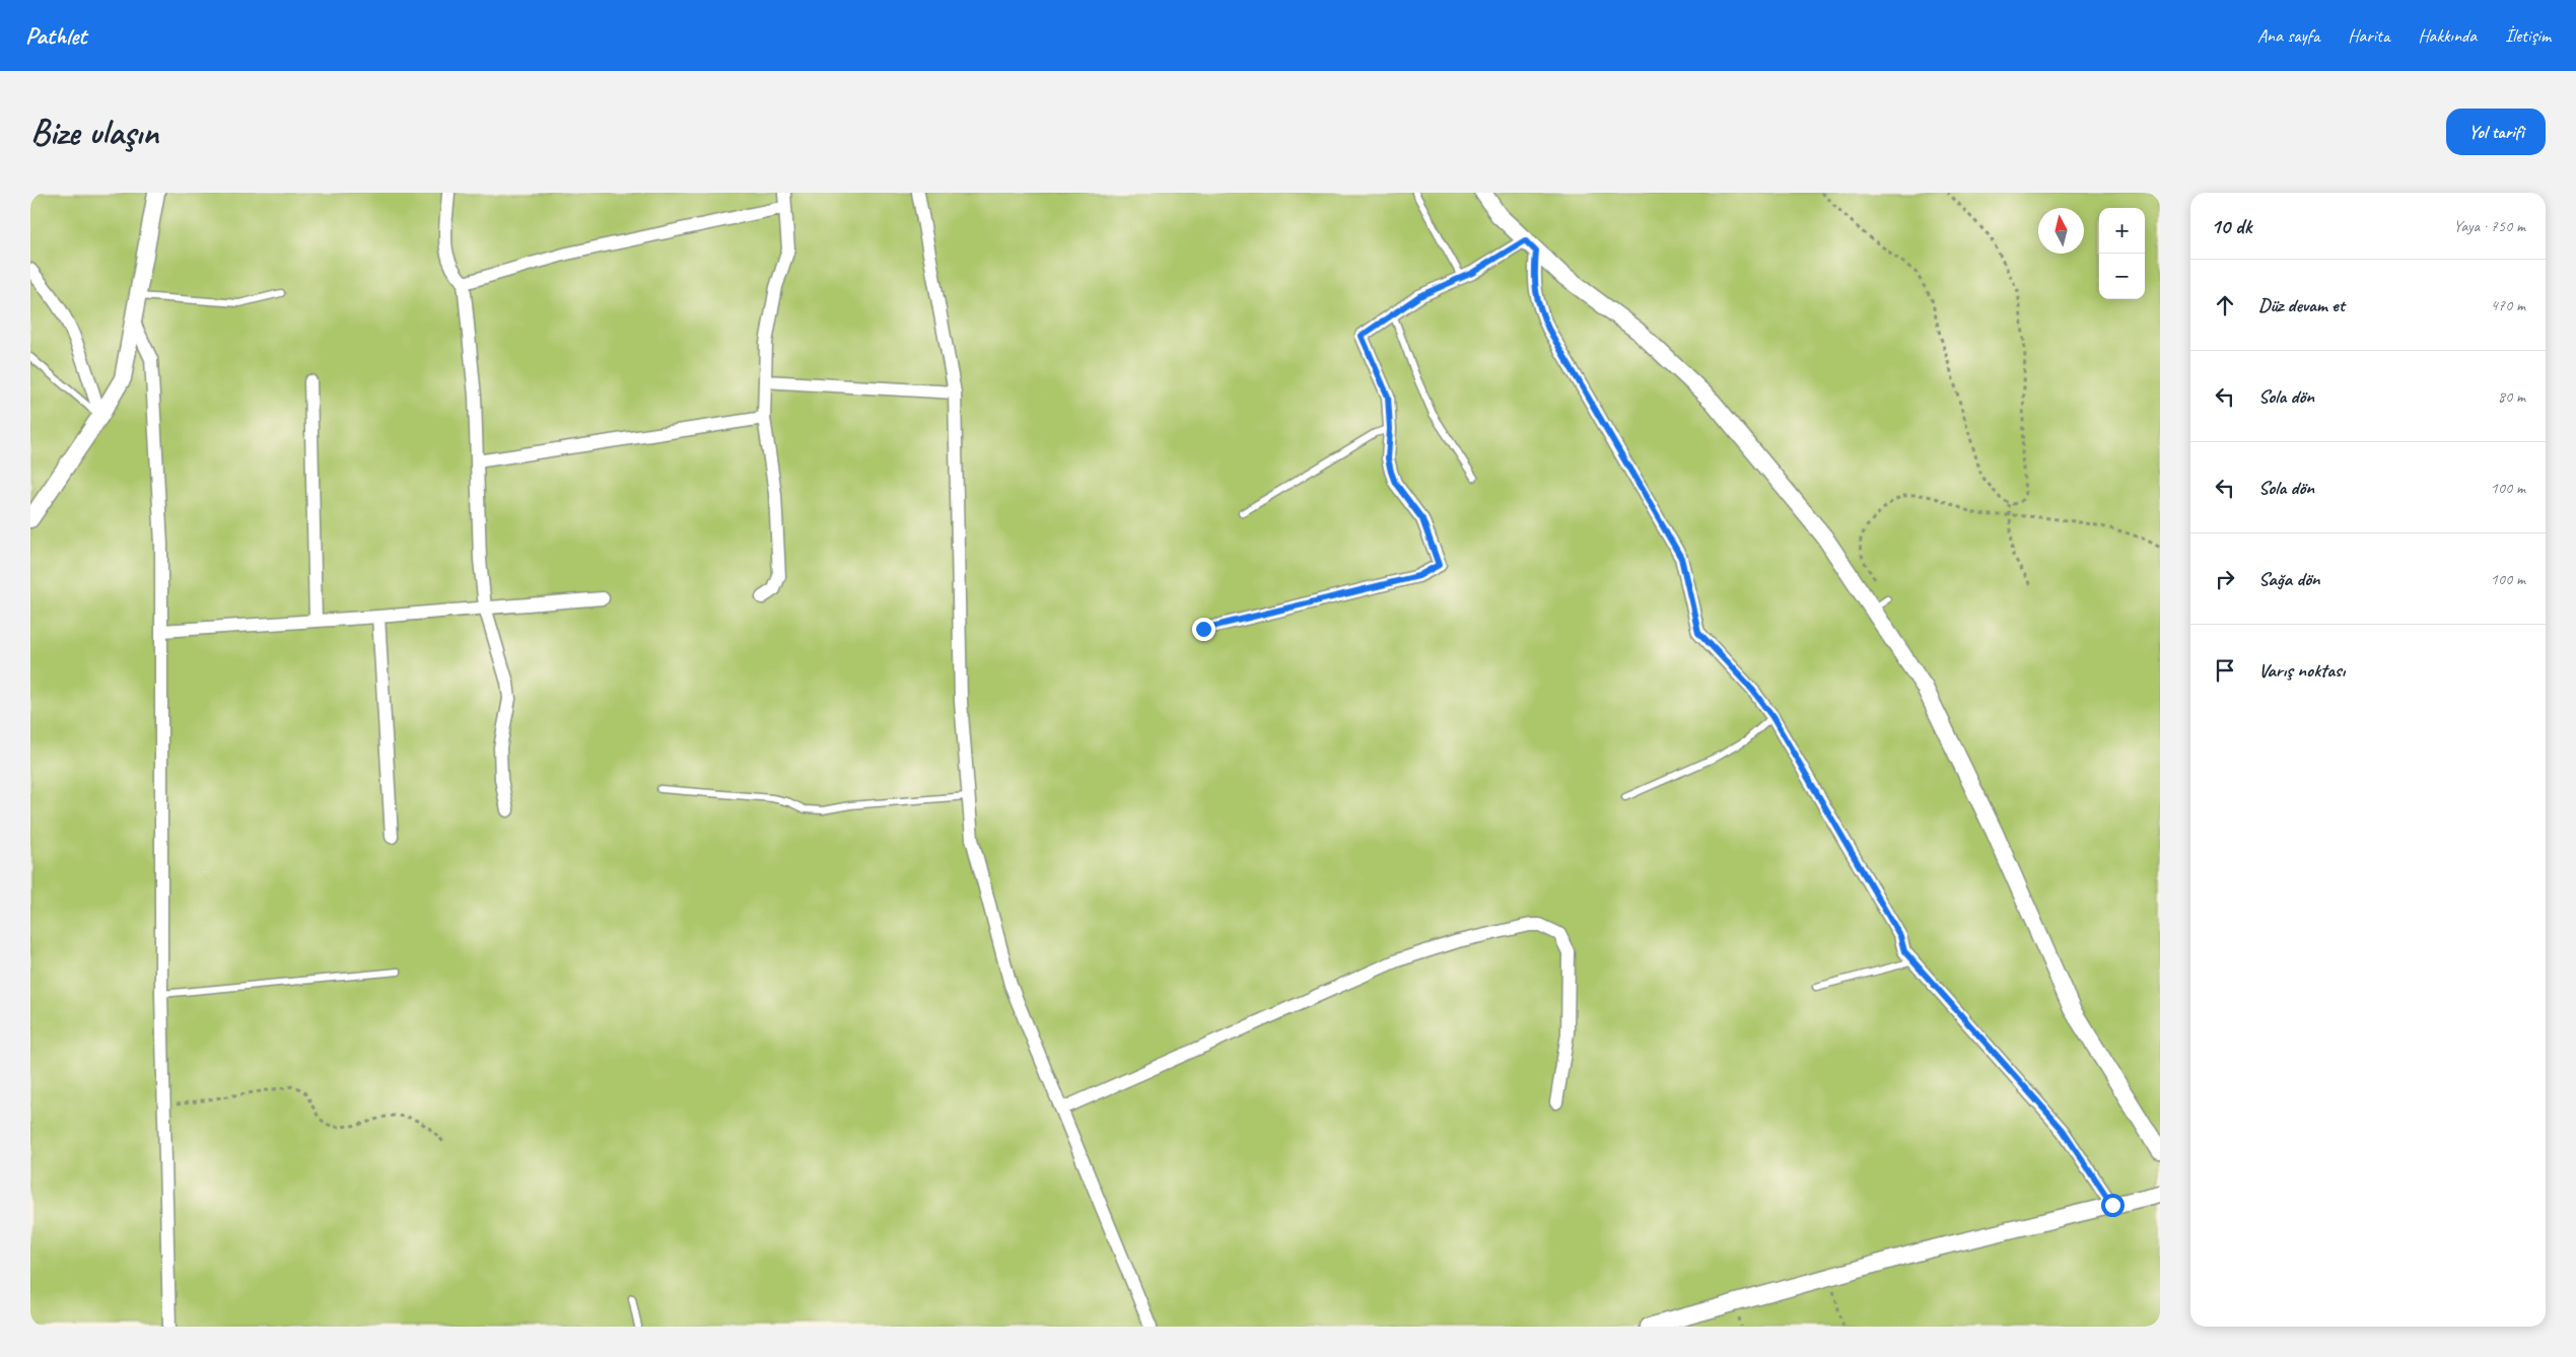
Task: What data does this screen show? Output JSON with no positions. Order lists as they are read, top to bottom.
{
  "north": "top",
  "page": {
    "header": "Pathlet",
    "nav": [
      "Ana sayfa",
      "Harita",
      "Hakkında",
      "İletişim"
    ],
    "buttons": "Yol tarifi",
    "title": "Bize ulaşın",
    "heading": ["10 dk", "Yaya · 750 m"],
    "map_buttons": ["+", "−"],
    "list": [
      ["Düz devam et", "470 m"],
      ["Sola dön", "80 m"],
      ["Sola dön", "100 m"],
      ["Sağa dön", "100 m"],
      "Varış noktası"
    ]
  }
}
